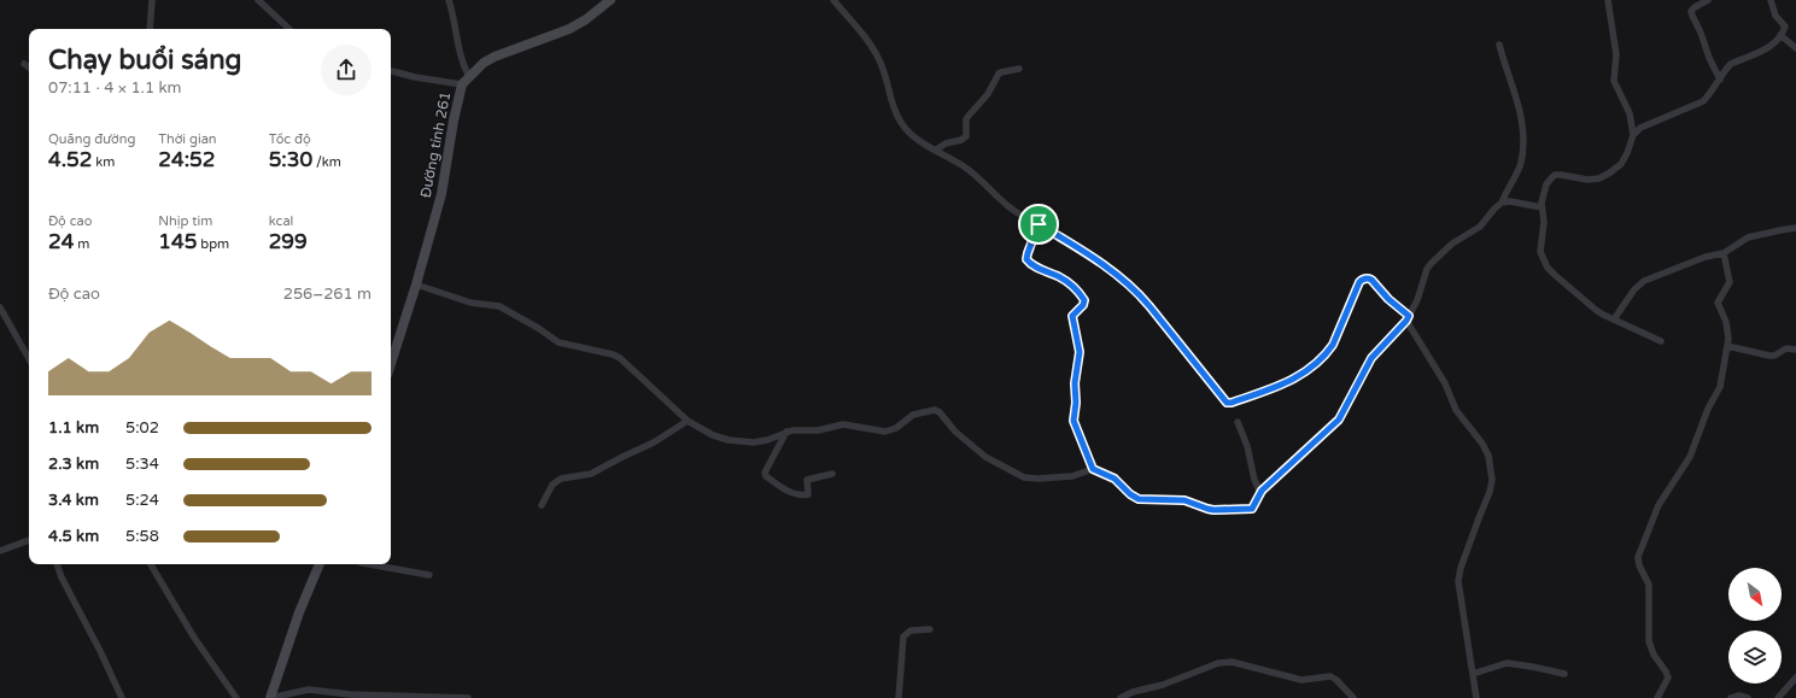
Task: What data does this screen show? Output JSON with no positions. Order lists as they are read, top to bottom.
{
  "streets": {
    "main road": ["Đường tỉnh 261"]
  },
  "north": "bottom right",
  "page": {
    "heading": ["Chạy buổi sáng", "07:11 · 4 × 1.1 km"],
    "stats": [
      ["Quãng đường", "4.52 km"],
      ["Thời gian", "24:52"],
      ["Tốc độ", "5:30 /km"],
      ["Độ cao", "24 m"],
      ["Nhịp tim", "145 bpm"],
      ["kcal", "299"]
    ],
    "chart": ["Độ cao", "256–261 m"],
    "list": [
      {
        "name": "1.1 km",
        "note": "5:02"
      },
      {
        "name": "2.3 km",
        "note": "5:34"
      },
      {
        "name": "3.4 km",
        "note": "5:24"
      },
      {
        "name": "4.5 km",
        "note": "5:58"
      }
    ]
  }
}
